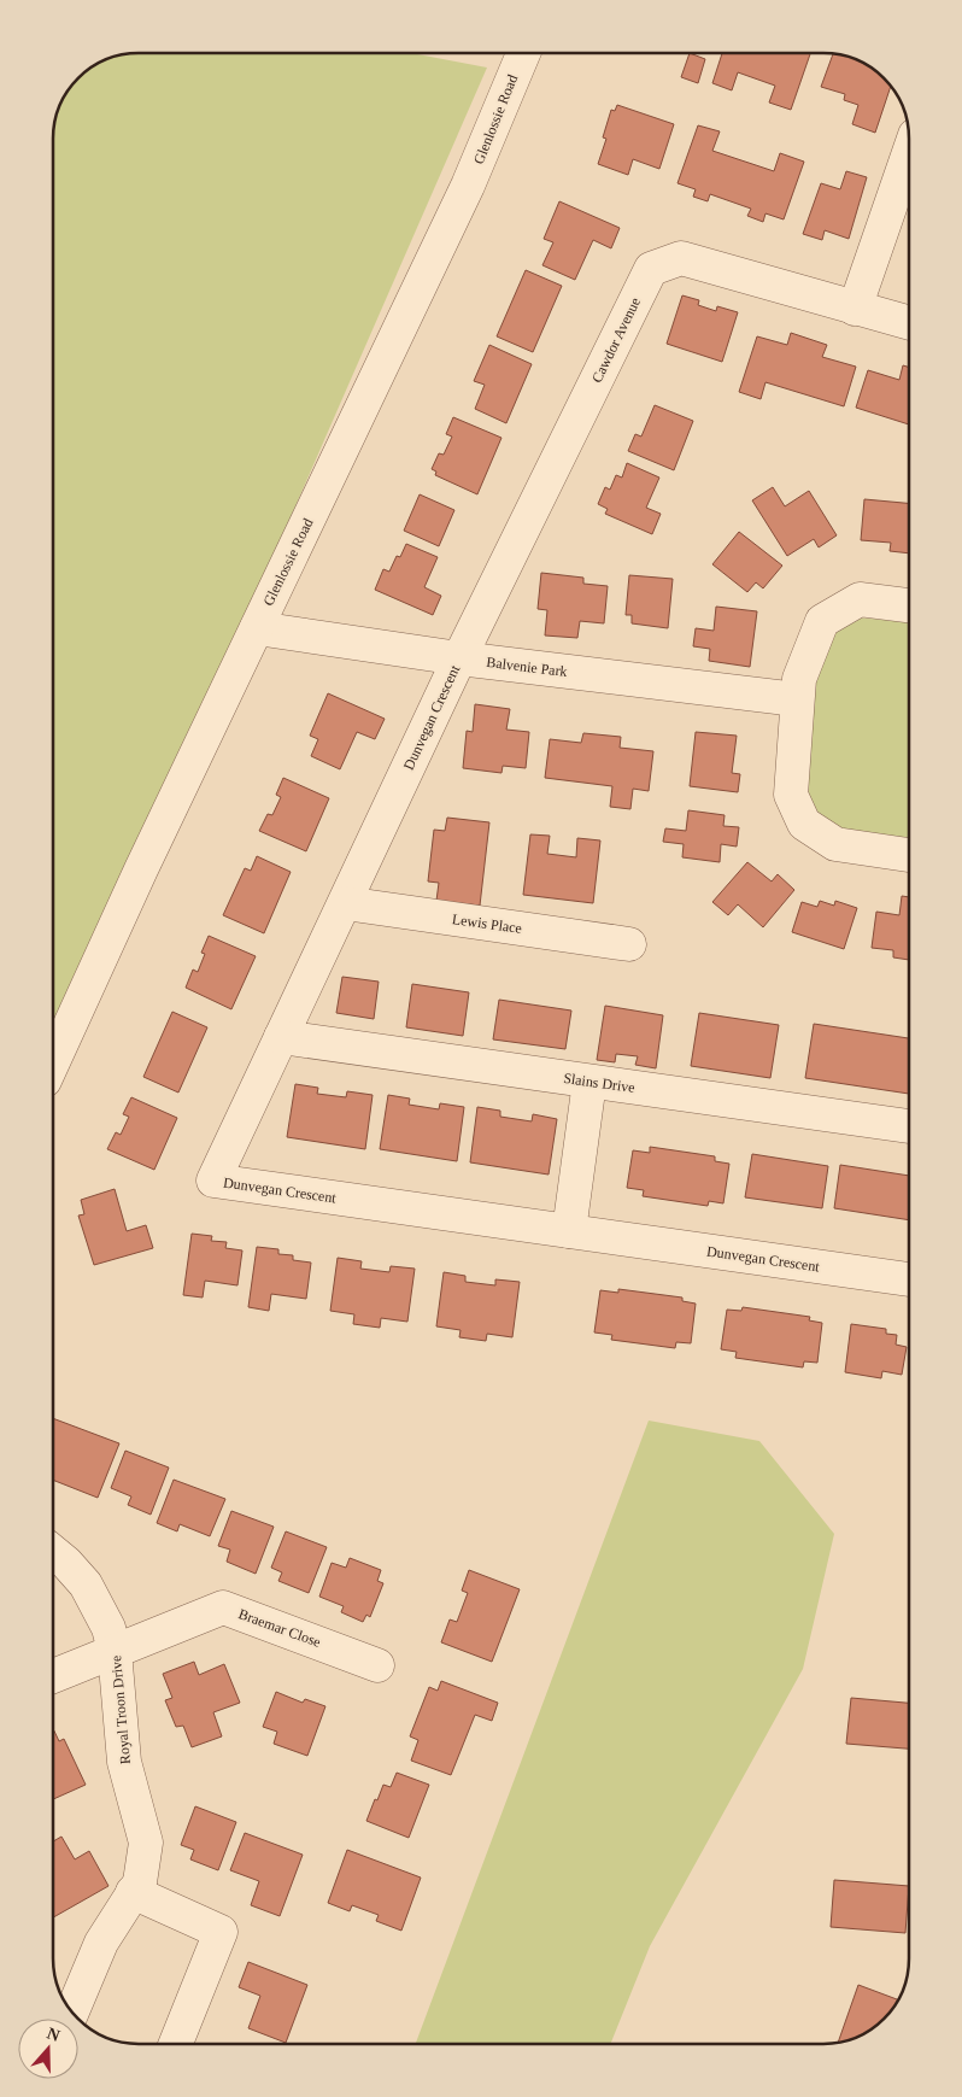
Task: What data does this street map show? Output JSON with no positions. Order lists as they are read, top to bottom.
{
  "streets": {
    "street": [
      "Glenlossie Road",
      "Cawdor Avenue",
      "Balvenie Park",
      "Dunvegan Crescent",
      "Lewis Place",
      "Slains Drive",
      "Braemar Close",
      "Royal Troon Drive"
    ]
  },
  "crossings": [
    ["Glenlossie Road", "Balvenie Park"],
    ["Cawdor Avenue", "Balvenie Park"],
    ["Cawdor Avenue", "Dunvegan Crescent"],
    ["Balvenie Park", "Dunvegan Crescent"],
    ["Dunvegan Crescent", "Lewis Place"],
    ["Dunvegan Crescent", "Slains Drive"],
    ["Braemar Close", "Royal Troon Drive"]
  ],
  "north": "top"
}
